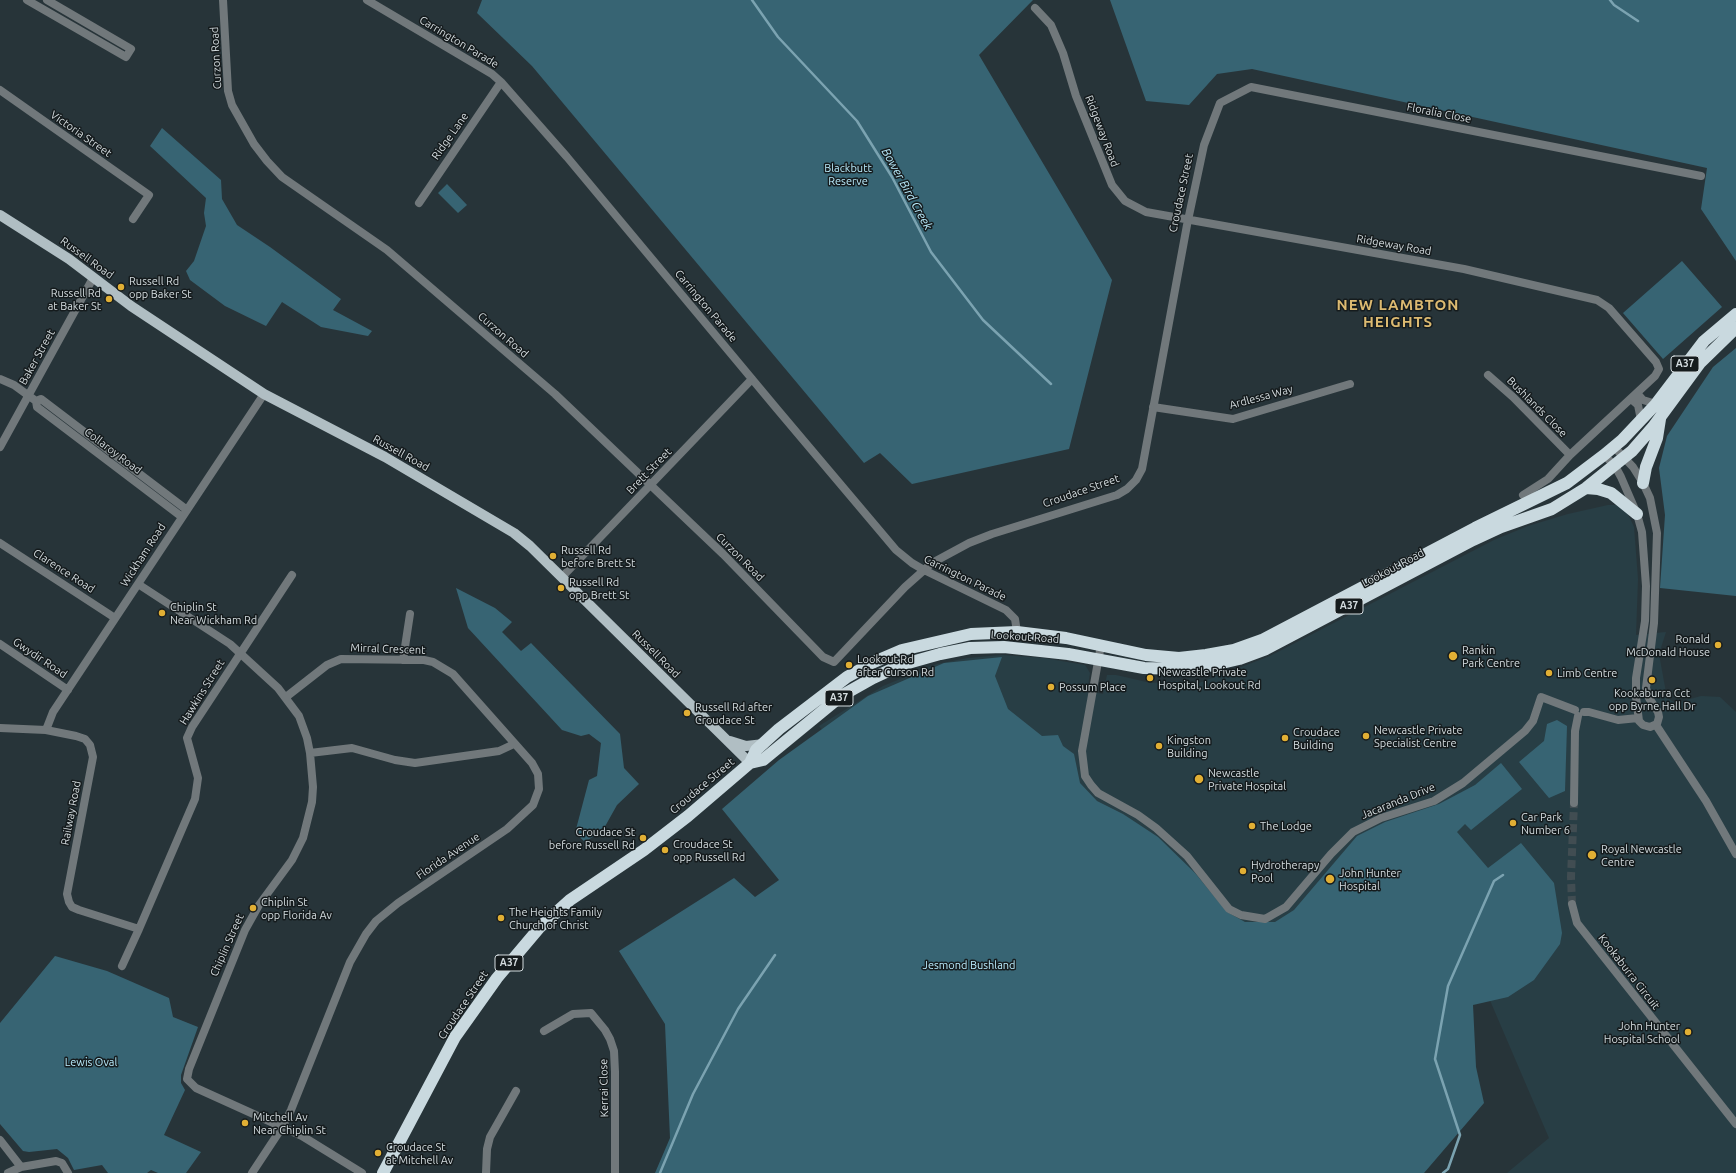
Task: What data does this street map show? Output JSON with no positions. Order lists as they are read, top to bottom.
{
  "streets": {
    "highway": ["Croudace Street", "A37", "Lookout Road"],
    "main road": ["Russell Road"],
    "street": [
      "Carrington Parade",
      "Curzon Road",
      "Floralia Close",
      "Ridgeway Road",
      "Victoria Street",
      "Ridge Lane",
      "Baker Street",
      "Ardlessa Way",
      "Bushlands Close",
      "Collaroy Road",
      "Brett Street",
      "Wickham Road",
      "Clarence Road",
      "Mirral Crescent",
      "Gwydir Road",
      "Hawkins Street",
      "Jacaranda Drive",
      "Railway Road",
      "Florida Avenue",
      "Chiplin Street",
      "Kookaburra Circuit",
      "Kerrai Close"
    ]
  },
  "crossings": [
    ["Carrington Parade", "Ridge Lane"],
    ["Carrington Parade", "Croudace Street"],
    ["Carrington Parade", "Brett Street"],
    ["Carrington Parade", "Lookout Road"],
    ["Curzon Road", "Croudace Street"],
    ["Curzon Road", "Brett Street"],
    ["Floralia Close", "Croudace Street"],
    ["Ridgeway Road", "Croudace Street"],
    ["Ridgeway Road", "Bushlands Close"],
    ["Croudace Street", "Russell Road"],
    ["Croudace Street", "Ardlessa Way"],
    ["Croudace Street", "Lookout Road"],
    ["Russell Road", "Baker Street"],
    ["Russell Road", "Brett Street"],
    ["Russell Road", "Wickham Road"],
    ["Russell Road", "Lookout Road"],
    ["Baker Street", "Collaroy Road"],
    ["Collaroy Road", "Wickham Road"],
    ["Wickham Road", "Clarence Road"],
    ["Wickham Road", "Gwydir Road"],
    ["Wickham Road", "Railway Road"],
    ["Wickham Road", "Chiplin Street"],
    ["Lookout Road", "Jacaranda Drive"],
    ["Mirral Crescent", "Florida Avenue"],
    ["Mirral Crescent", "Chiplin Street"],
    ["Hawkins Street", "Railway Road"],
    ["Hawkins Street", "Chiplin Street"],
    ["Florida Avenue", "Chiplin Street"]
  ],
  "districts": ["NEW LAMBTON HEIGHTS"],
  "water": ["Bower Bird Creek"],
  "parks": ["Blackbutt Reserve", "Jesmond Bushland", "Lewis Oval"],
  "places": [
    "Russell Rd opp Baker St",
    "Russell Rd at Baker St",
    "Russell Rd before Brett St",
    "Russell Rd opp Brett St",
    "Chiplin St Near Wickham Rd",
    "Ronald McDonald House",
    "Rankin Park Centre",
    "Lookout Rd after Curson Rd",
    "Limb Centre",
    "Newcastle Private Hospital, Lookout Rd",
    "Kookaburra Cct opp Byrne Hall Dr",
    "Possum Place",
    "Russell Rd after Croudace St",
    "Newcastle Private Specialist Centre",
    "Croudace Building",
    "Kingston Building",
    "Newcastle Private Hospital",
    "Car Park Number 6",
    "The Lodge",
    "Croudace St before Russell Rd",
    "Croudace St opp Russell Rd",
    "Royal Newcastle Centre",
    "Hydrotherapy Pool",
    "John Hunter Hospital",
    "Chiplin St opp Florida Av",
    "The Heights Family Church of Christ",
    "John Hunter Hospital School",
    "Mitchell Av Near Chiplin St",
    "Croudace St at Mitchell Av"
  ]
}
